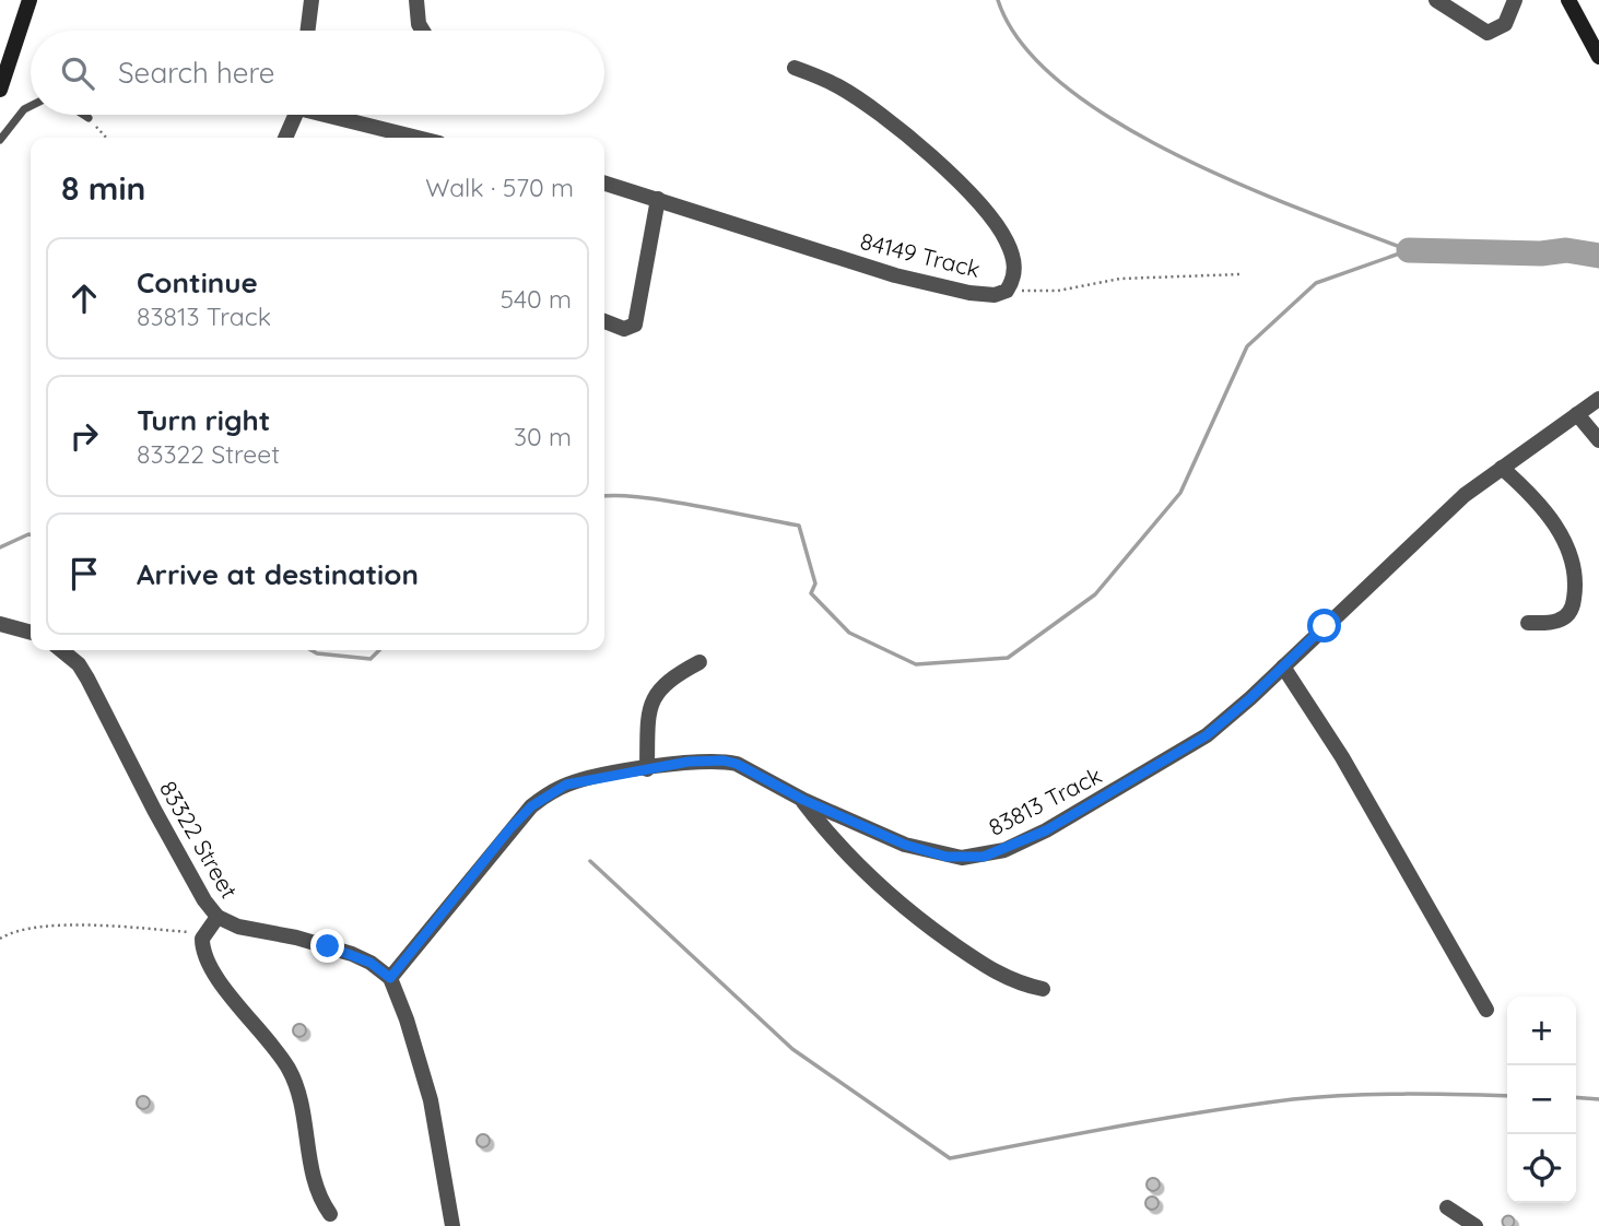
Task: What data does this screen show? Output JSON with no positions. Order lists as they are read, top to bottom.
{
  "streets": {
    "street": ["84149 Track", "83813 Track", "83322 Street"]
  },
  "crossings": [
    ["83813 Track", "83322 Street"]
  ],
  "page": {
    "search": "Search here",
    "heading": ["8 min", "Walk · 570 m"],
    "list": [
      ["Continue", "83813 Track", "540 m"],
      ["Turn right", "83322 Street", "30 m"],
      "Arrive at destination"
    ],
    "map_buttons": ["+", "−"]
  }
}
